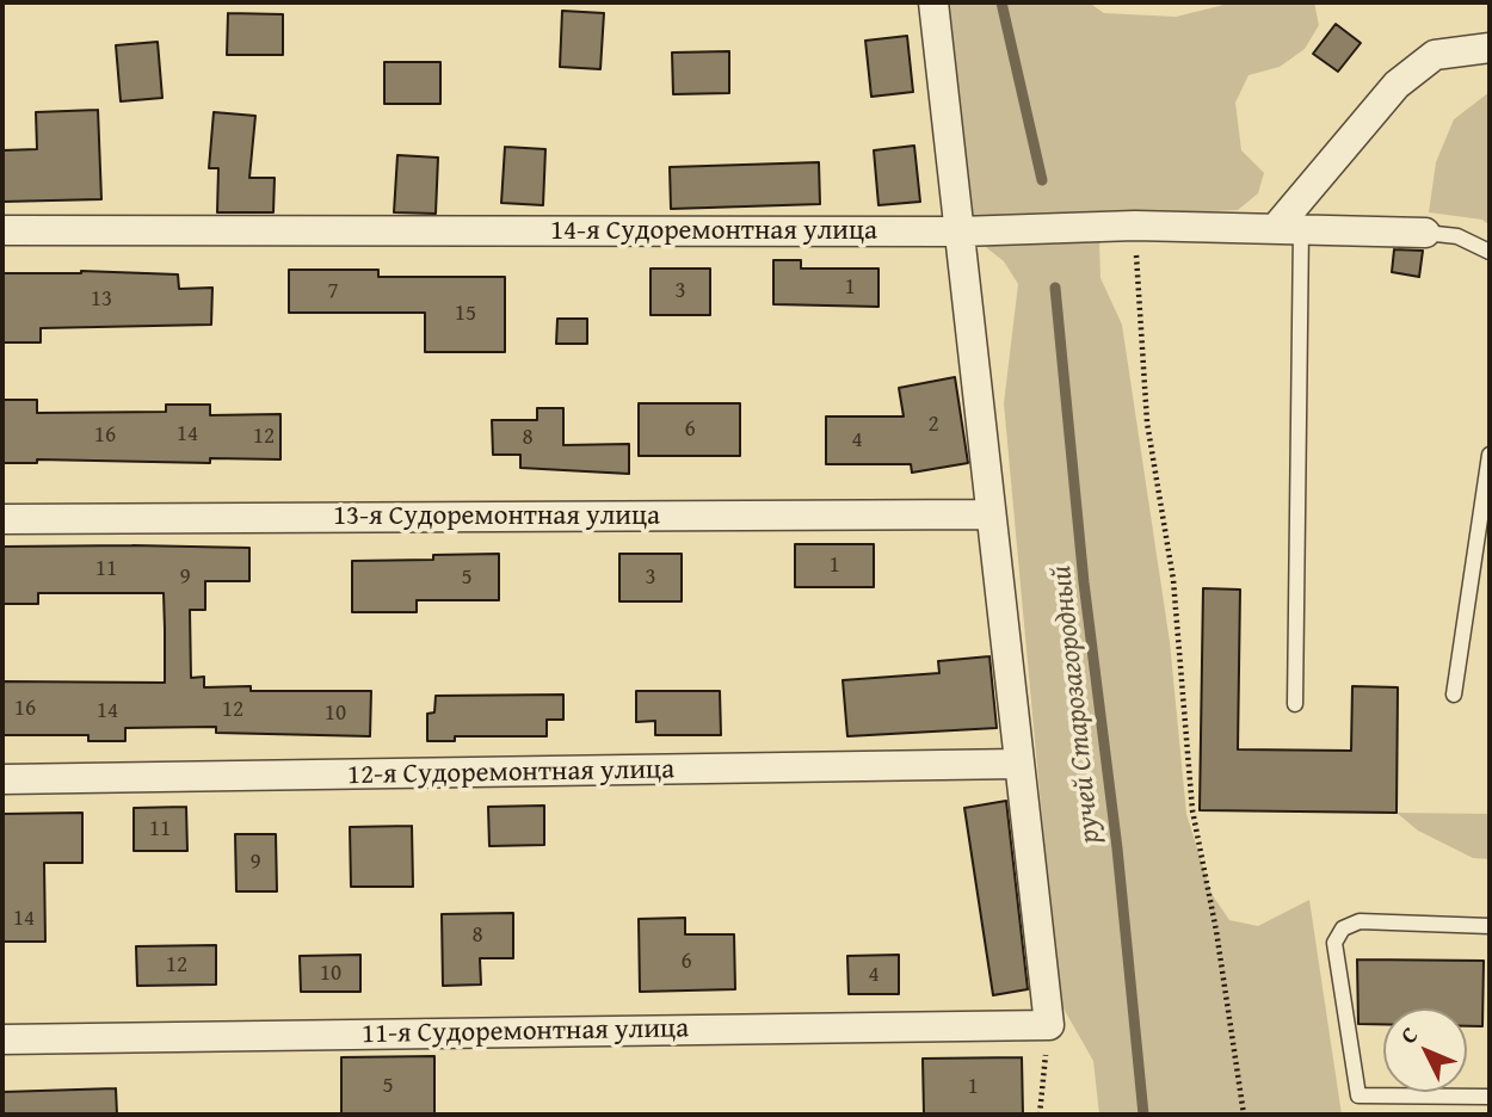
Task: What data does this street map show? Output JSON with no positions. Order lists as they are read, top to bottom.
{
  "streets": {
    "street": [
      "14-я Судоремонтная улица",
      "13-я Судоремонтная улица",
      "12-я Судоремонтная улица",
      "11-я Судоремонтная улица"
    ]
  },
  "water": ["ручей Старозагородный"],
  "house_numbers": [
    "1",
    "7",
    "3",
    "13",
    "15",
    "2",
    "6",
    "14",
    "16",
    "12",
    "8",
    "4",
    "1",
    "11",
    "9",
    "5",
    "3",
    "16",
    "12",
    "14",
    "10",
    "11",
    "9",
    "14",
    "8",
    "6",
    "12",
    "10",
    "4",
    "5",
    "1"
  ],
  "north": "top left"
}
